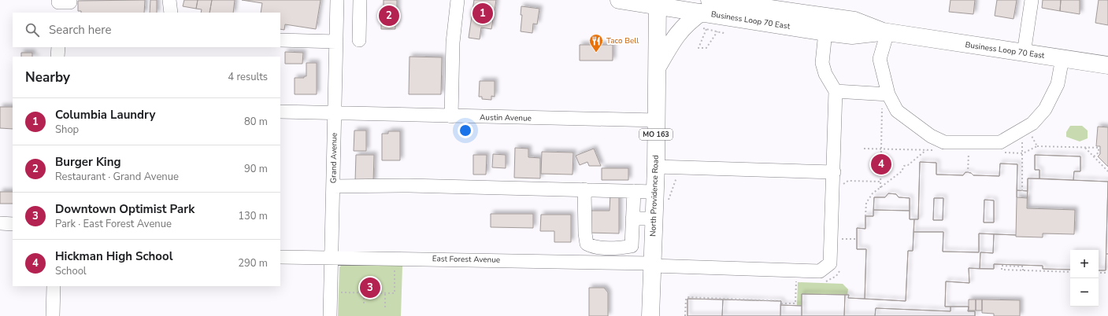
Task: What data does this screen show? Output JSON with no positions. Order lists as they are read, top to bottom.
{
  "streets": {
    "main road": ["Business Loop 70 East", "MO 163", "North Providence Road"],
    "street": ["Austin Avenue", "Grand Avenue", "East Forest Avenue"]
  },
  "crossings": [
    ["Business Loop 70 East", "North Providence Road"],
    ["Austin Avenue", "Grand Avenue"],
    ["Austin Avenue", "North Providence Road"],
    ["Grand Avenue", "East Forest Avenue"],
    ["North Providence Road", "East Forest Avenue"]
  ],
  "places": {
    "restaurant": ["Taco Bell"]
  },
  "page": {
    "pins": [
      "1",
      "2",
      "4",
      "3"
    ],
    "search": "Search here",
    "heading": ["Nearby", "4 results"],
    "list": [
      {
        "mark": "1",
        "name": "Columbia Laundry",
        "note": "Shop",
        "value": "80 m"
      },
      {
        "mark": "2",
        "name": "Burger King",
        "note": "Restaurant · Grand Avenue",
        "value": "90 m"
      },
      {
        "mark": "3",
        "name": "Downtown Optimist Park",
        "note": "Park · East Forest Avenue",
        "value": "130 m"
      },
      {
        "mark": "4",
        "name": "Hickman High School",
        "note": "School",
        "value": "290 m"
      }
    ],
    "map_buttons": ["+", "−"]
  }
}
